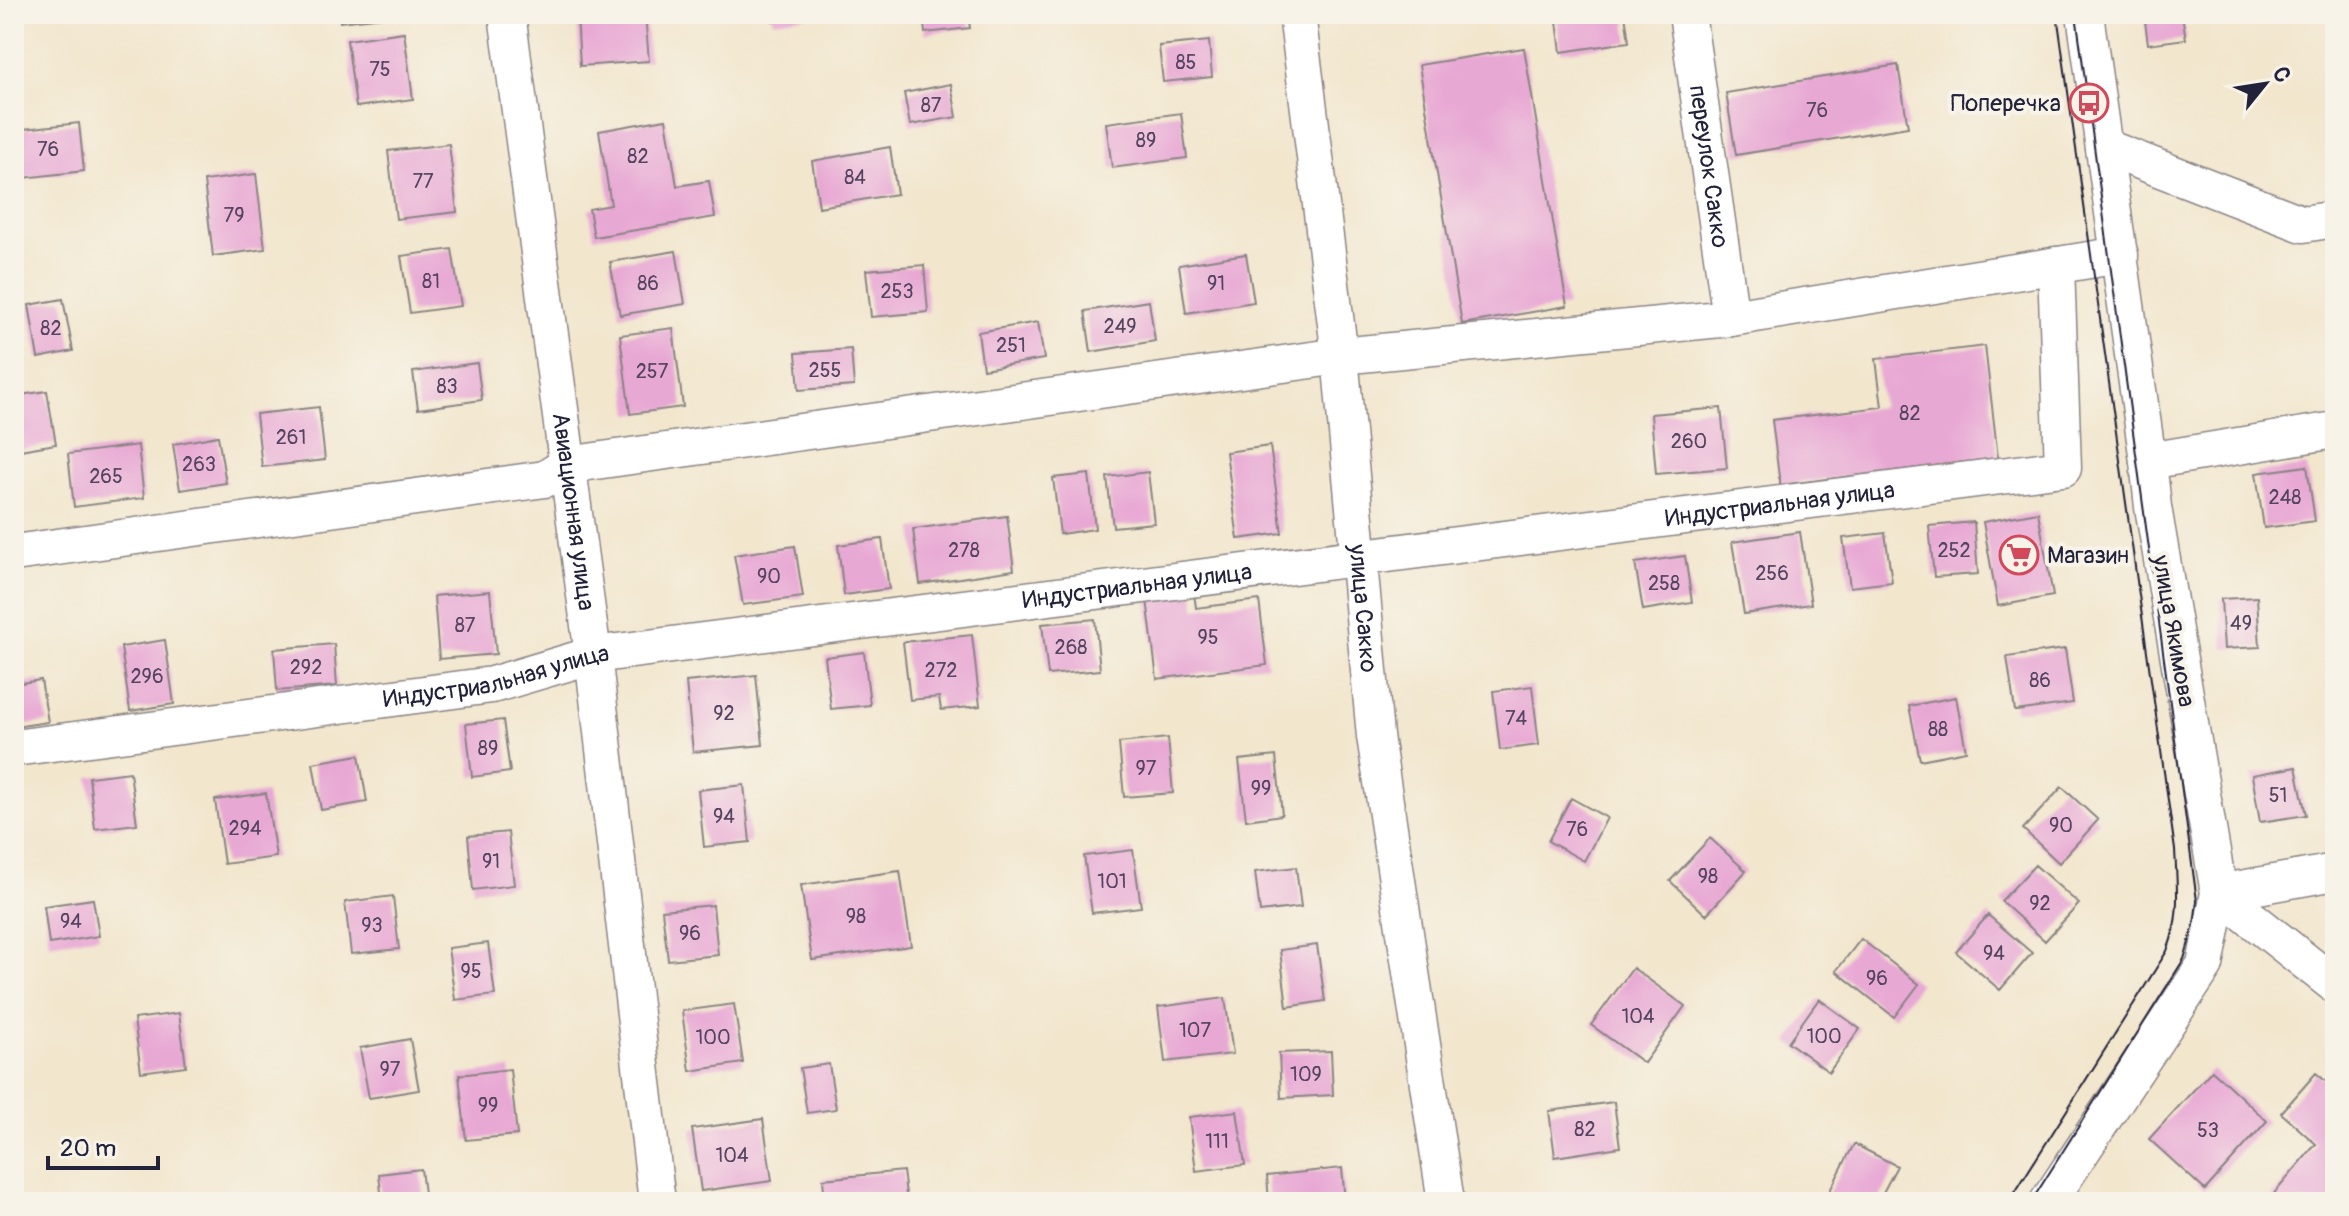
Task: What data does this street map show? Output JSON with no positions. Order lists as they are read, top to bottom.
{
  "streets": {
    "street": [
      "переулок Сакко",
      "Индустриальная улица",
      "Авиационная улица",
      "улица Сакко",
      "улица Якимова"
    ]
  },
  "crossings": [
    ["Индустриальная улица", "Авиационная улица"],
    ["Индустриальная улица", "улица Сакко"]
  ],
  "places": {
    "bus stop": ["Поперечка"],
    "supermarket": ["Магазин"]
  },
  "house_numbers": [
    "85",
    "75",
    "87",
    "76",
    "89",
    "76",
    "82",
    "84",
    "77",
    "79",
    "81",
    "86",
    "91",
    "253",
    "249",
    "82",
    "251",
    "255",
    "257",
    "83",
    "82",
    "261",
    "260",
    "263",
    "265",
    "248",
    "278",
    "252",
    "256",
    "90",
    "258",
    "49",
    "87",
    "95",
    "268",
    "292",
    "272",
    "296",
    "86",
    "92",
    "74",
    "88",
    "89",
    "97",
    "99",
    "51",
    "94",
    "90",
    "294",
    "76",
    "91",
    "98",
    "101",
    "92",
    "98",
    "94",
    "93",
    "96",
    "94",
    "95",
    "96",
    "104",
    "107",
    "100",
    "100",
    "97",
    "109",
    "99",
    "82",
    "53",
    "111",
    "104"
  ],
  "scale_bar": "20 m",
  "north": "top right"
}
